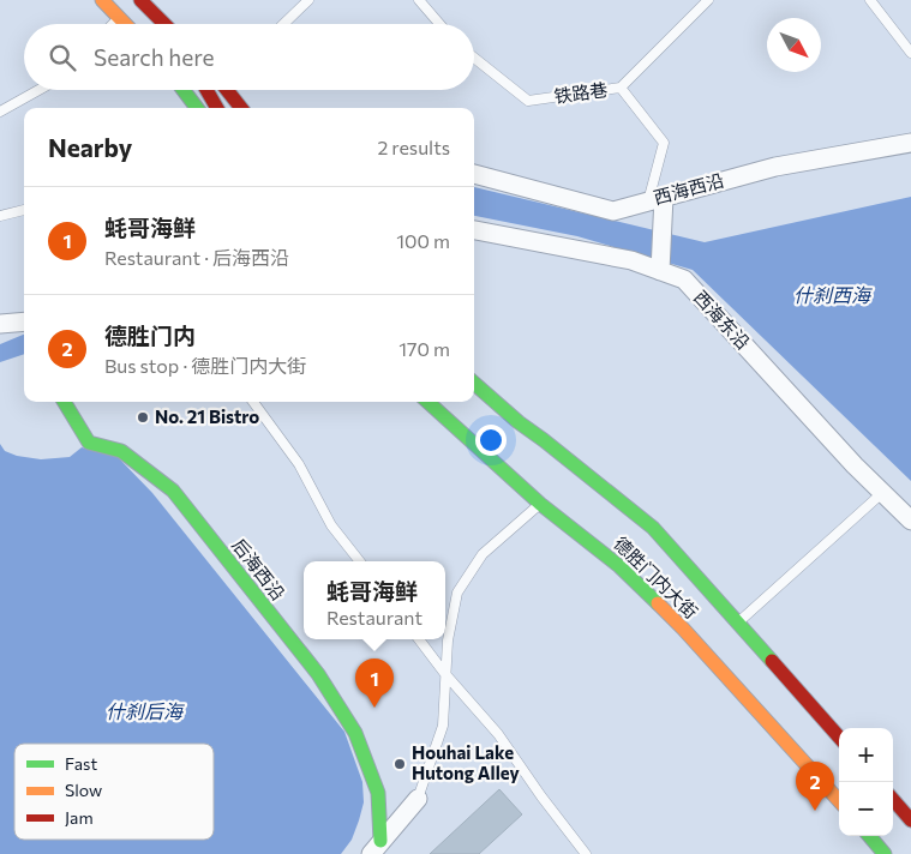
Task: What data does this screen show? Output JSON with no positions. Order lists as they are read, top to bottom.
{
  "streets": {
    "main road": ["后海西沿", "德胜门内大街"],
    "street": ["西海西沿", "西海东沿"],
    "lane": ["铁路巷"]
  },
  "crossings": [
    ["铁路巷", "西海西沿"]
  ],
  "water": ["什刹西海", "什刹后海"],
  "places": ["No. 21 Bistro", "Houhai Lake Hutong Alley"],
  "legend": ["Fast", "Slow", "Jam"],
  "north": "bottom right",
  "page": {
    "search": "Search here",
    "heading": ["Nearby", "2 results"],
    "list": [
      {
        "mark": "1",
        "name": "蚝哥海鲜",
        "note": "Restaurant · 后海西沿",
        "value": "100 m"
      },
      {
        "mark": "2",
        "name": "德胜门内",
        "note": "Bus stop · 德胜门内大街",
        "value": "170 m"
      }
    ],
    "popup": ["蚝哥海鲜", "Restaurant"],
    "pins": ["1", "2"],
    "map_buttons": ["+", "−"]
  }
}
